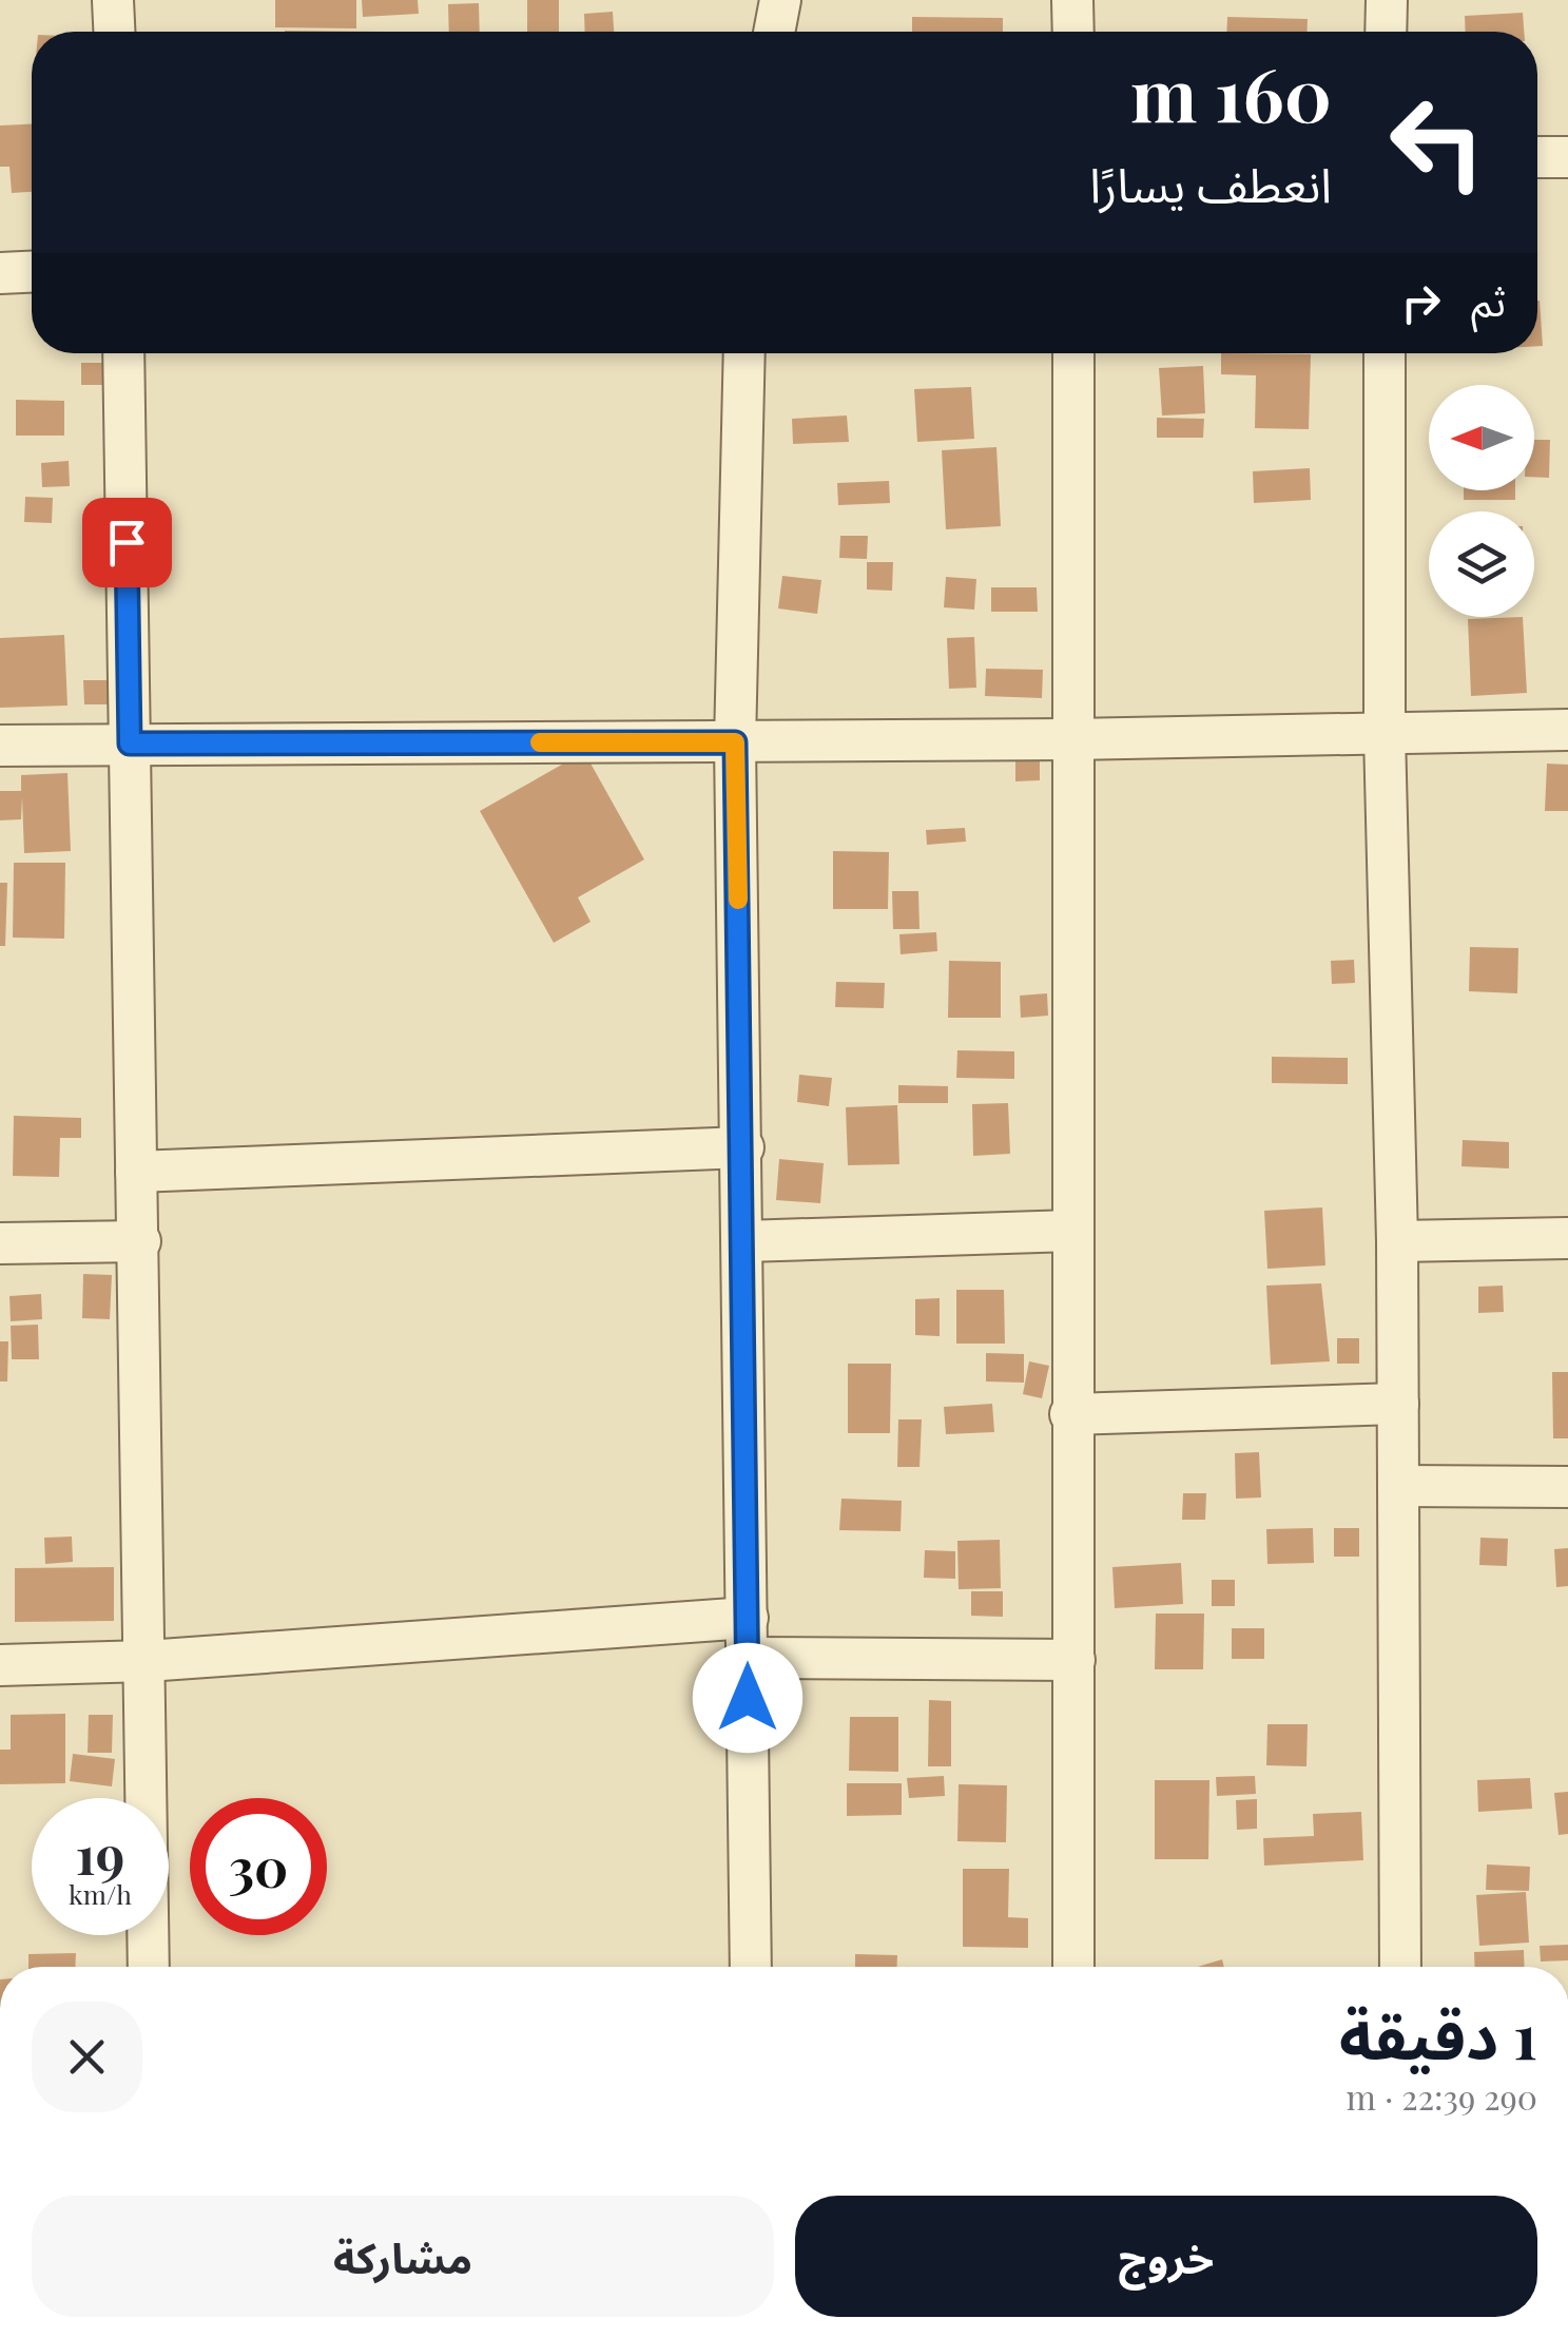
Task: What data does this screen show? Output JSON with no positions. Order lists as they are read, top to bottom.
{
  "north": "left",
  "page": {
    "turn": ["160 m", "انعطف يسارًا"],
    "then": "ثم",
    "speed": "19 km/h",
    "limit": "30",
    "heading": ["1 دقيقة", "290 m · 22:39"],
    "buttons": ["خروج", "مشاركة"]
  }
}
